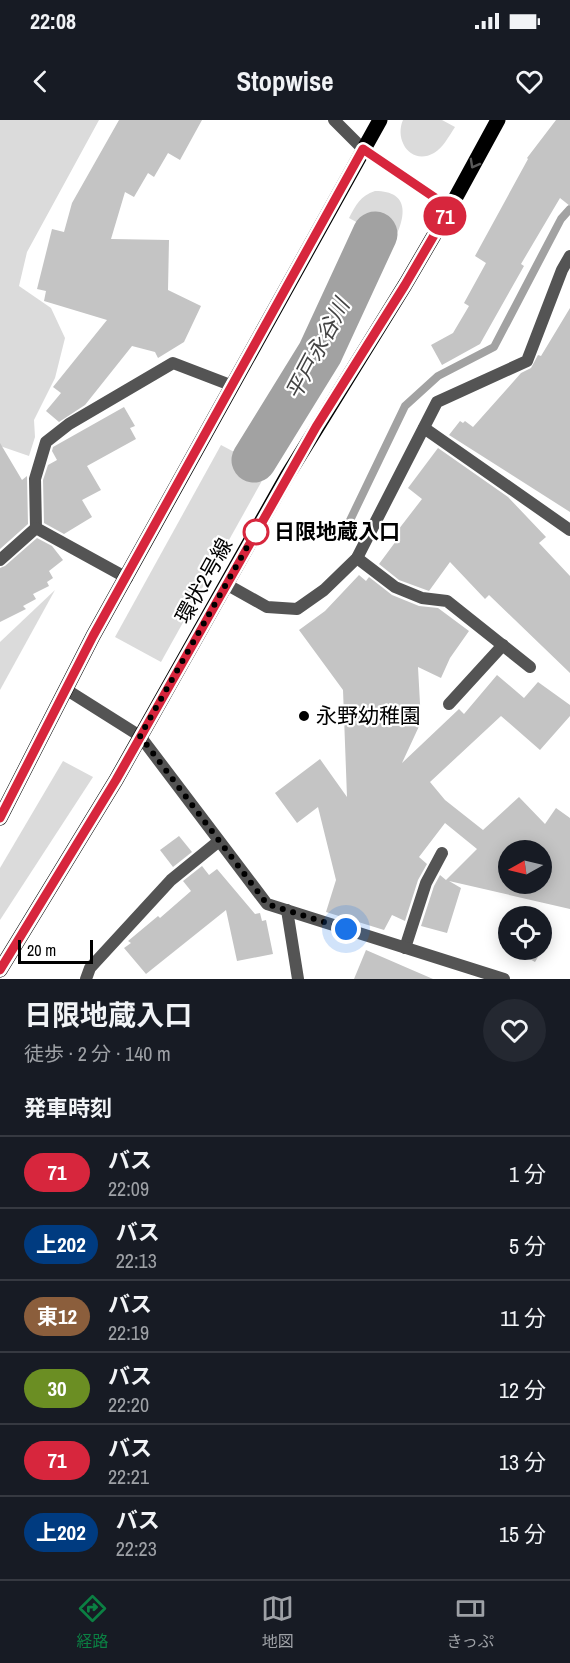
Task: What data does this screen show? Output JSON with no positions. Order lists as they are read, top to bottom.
{
  "streets": {
    "main road": ["環状2号線"]
  },
  "water": ["平戸永谷川"],
  "places": ["日限地蔵入口", "永野幼稚園"],
  "lines": ["bus line 71"],
  "scale_bar": "20 m",
  "north": "left",
  "page": {
    "status": "22:08",
    "header": "Stopwise",
    "on_map": "71",
    "scale": "20 m",
    "heading": [
      ["日限地蔵入口", "徒歩 · 2 分 · 140 m"],
      "発車時刻"
    ],
    "list": [
      {
        "mark": "71",
        "name": "バス",
        "note": "22:09",
        "value": "1 分"
      },
      {
        "mark": "上202",
        "name": "バス",
        "note": "22:13",
        "value": "5 分"
      },
      {
        "mark": "東12",
        "name": "バス",
        "note": "22:19",
        "value": "11 分"
      },
      {
        "mark": "30",
        "name": "バス",
        "note": "22:20",
        "value": "12 分"
      },
      {
        "mark": "71",
        "name": "バス",
        "note": "22:21",
        "value": "13 分"
      },
      {
        "mark": "上202",
        "name": "バス",
        "note": "22:23",
        "value": "15 分"
      }
    ],
    "tabs": ["経路", "地図", "きっぷ"]
  }
}
